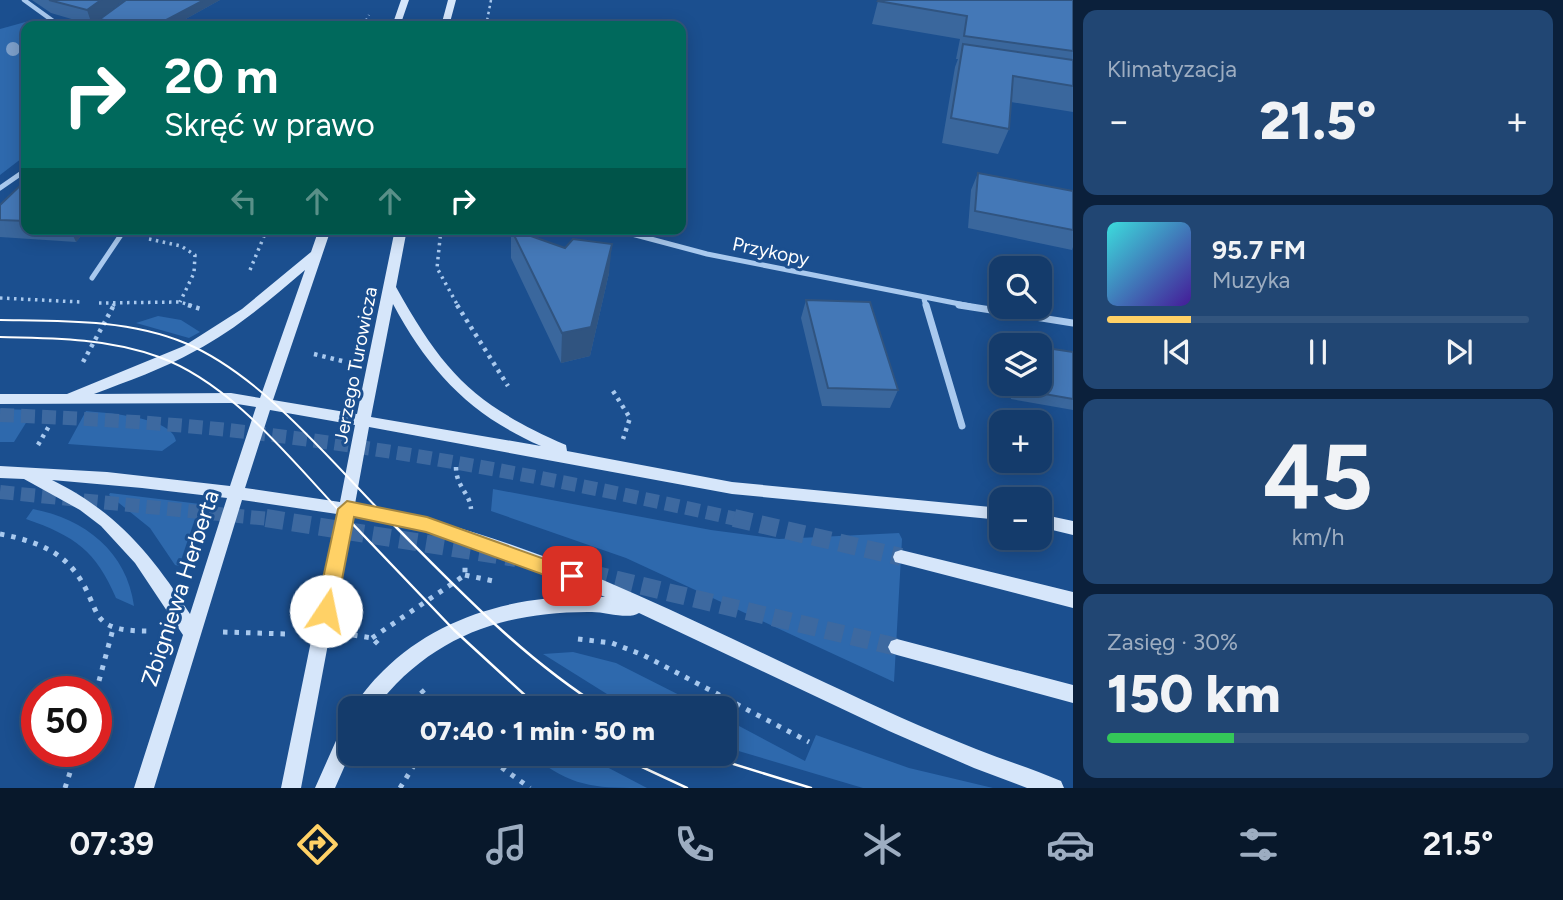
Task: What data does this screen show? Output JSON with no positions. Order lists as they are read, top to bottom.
{
  "streets": {
    "main road": ["Jerzego Turowicza", "Zbigniewa Herberta"],
    "street": ["Przykopy"]
  },
  "page": {
    "tile": [
      "Klimatyzacja",
      ["45", "km/h"],
      ["Zasięg · 30%", "150 km"]
    ],
    "turn": ["20 m", "Skręć w prawo"],
    "heat": ["−", "21.5°", "+"],
    "song": ["95.7 FM", "Muzyka"],
    "map_buttons": ["+", "−"],
    "limit": "50",
    "trip": "07:40 · 1 min · 50 m",
    "tabs": ["07:39", "21.5°"]
  }
}
